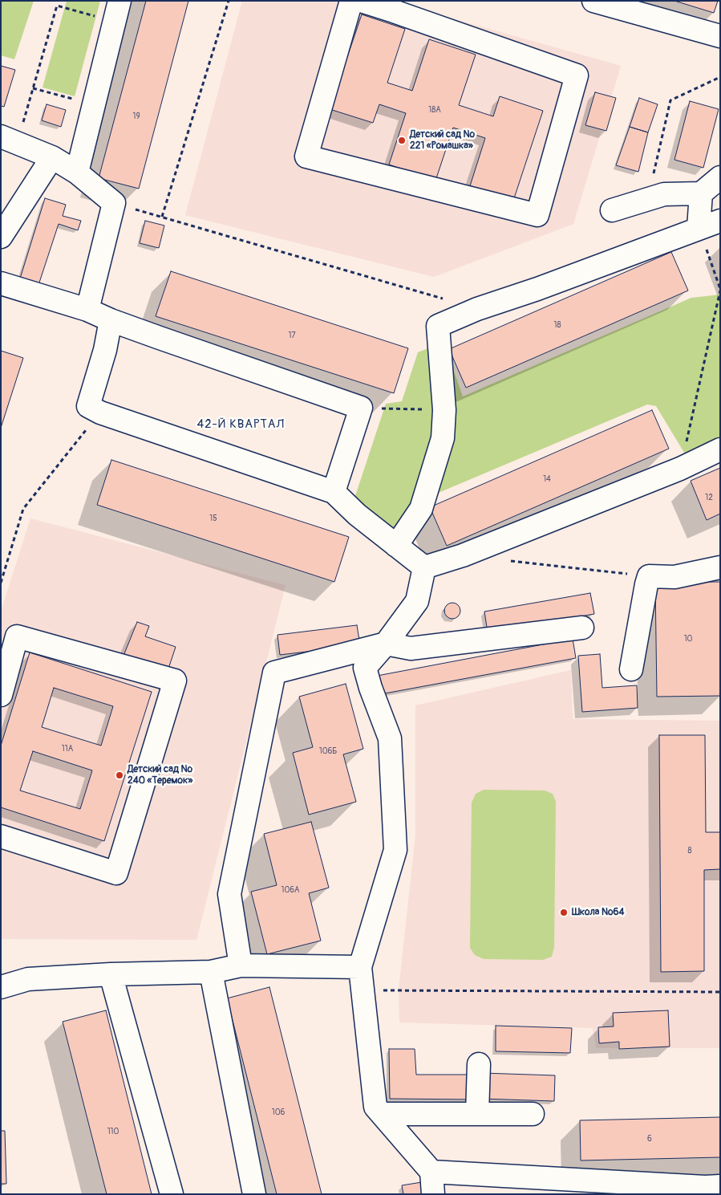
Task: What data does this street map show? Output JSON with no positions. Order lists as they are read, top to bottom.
{
  "districts": ["42-Й КВАРТАЛ"],
  "places": ["Детский сад № 221 «Ромашка»", "Детский сад № 240 «Теремок»", "Школа №64"],
  "house_numbers": [
    "18А",
    "19",
    "18",
    "17",
    "14",
    "12",
    "15",
    "10",
    "11А",
    "106Б",
    "8",
    "106А",
    "106",
    "110",
    "6"
  ]
}
